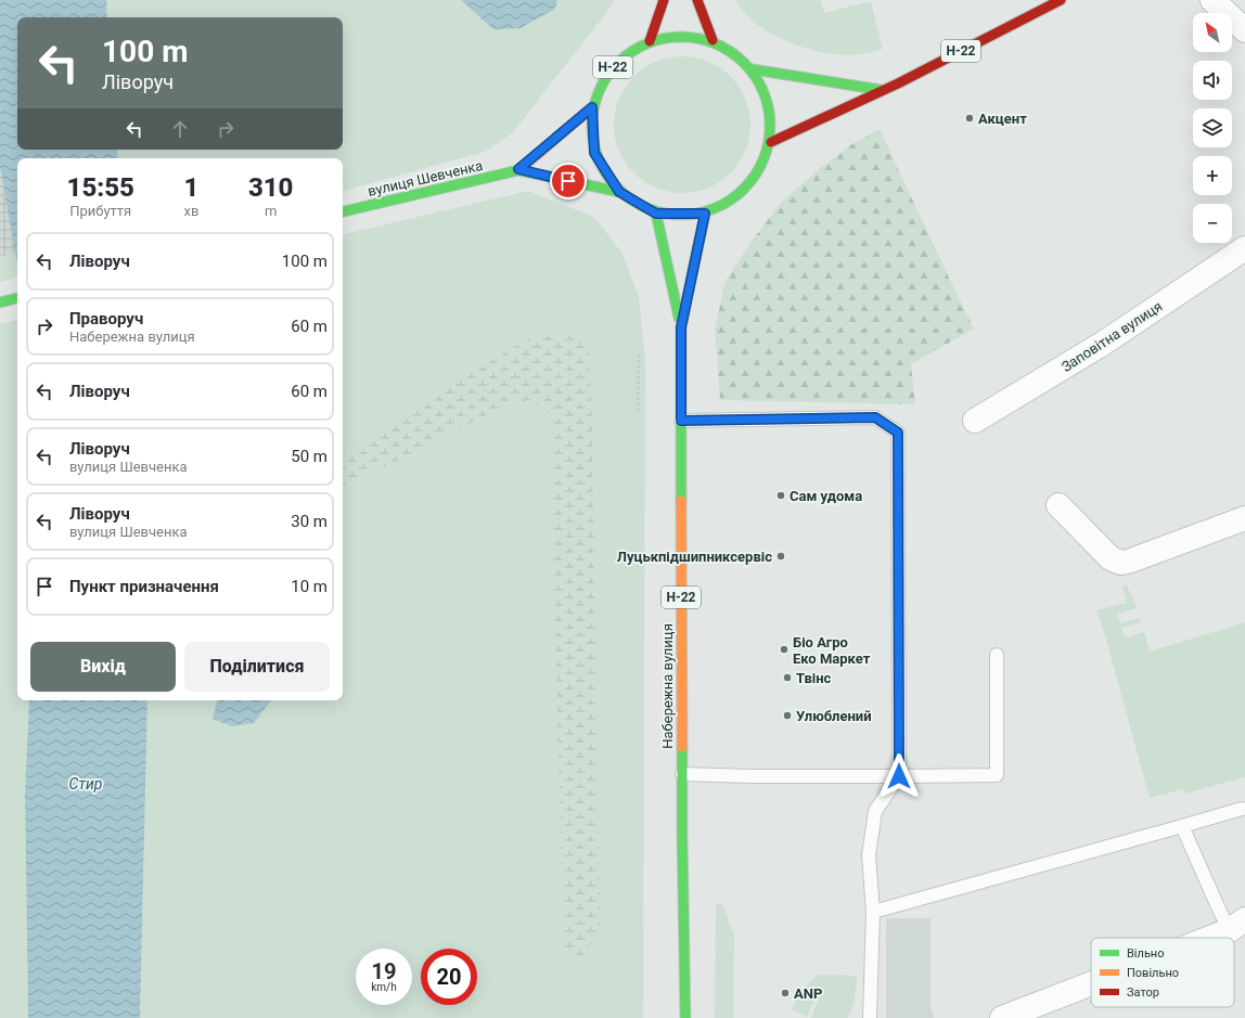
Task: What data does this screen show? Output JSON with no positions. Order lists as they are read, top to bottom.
{
  "streets": {
    "main road": ["Н-22", "вулиця Шевченка", "Набережна вулиця"],
    "street": ["Заповітна вулиця"]
  },
  "crossings": [
    ["Н-22", "вулиця Шевченка"],
    ["Н-22", "Набережна вулиця"]
  ],
  "water": ["Стир"],
  "places": [
    "Акцент",
    "Сам удома",
    "Луцькпідшипниксервіс",
    "Біо Агро Еко Маркет",
    "Твінс",
    "Улюблений",
    "ANP"
  ],
  "legend": ["Вільно", "Повільно", "Затор"],
  "north": "top left",
  "page": {
    "map_buttons": ["+", "−"],
    "turn": ["100 m", "Ліворуч"],
    "eta": [
      "15:55",
      "Прибуття",
      "1",
      "хв",
      "310",
      "m"
    ],
    "list": [
      {
        "name": "Ліворуч",
        "value": "100 m"
      },
      {
        "name": "Праворуч",
        "note": "Набережна вулиця",
        "value": "60 m"
      },
      {
        "name": "Ліворуч",
        "value": "60 m"
      },
      {
        "name": "Ліворуч",
        "note": "вулиця Шевченка",
        "value": "50 m"
      },
      {
        "name": "Ліворуч",
        "note": "вулиця Шевченка",
        "value": "30 m"
      },
      {
        "name": "Пункт призначення",
        "value": "10 m"
      }
    ],
    "buttons": ["Вихід", "Поділитися"],
    "speed": "19 km/h",
    "limit": "20"
  }
}
